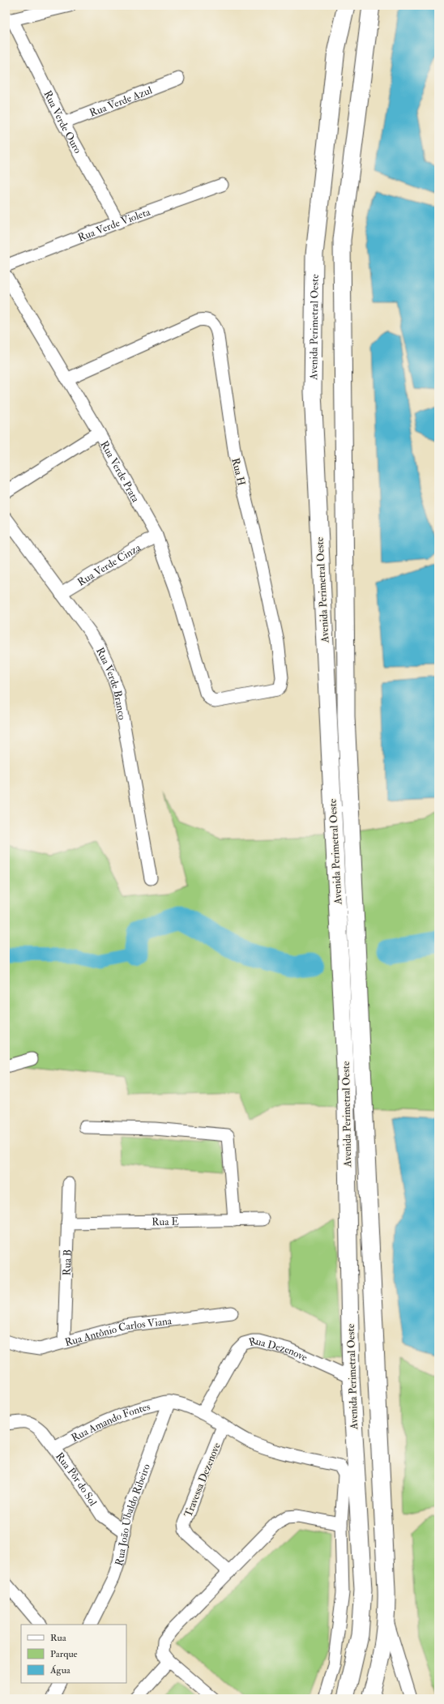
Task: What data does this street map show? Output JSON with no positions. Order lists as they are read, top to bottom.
{
  "streets": {
    "main road": ["Avenida Perimetral Oeste"],
    "street": [
      "Rua Verde Azul",
      "Rua Verde Ouro",
      "Rua Verde Violeta",
      "Rua Verde Prata",
      "Rua H",
      "Rua Verde Cinza",
      "Rua Verde Branco",
      "Rua E",
      "Rua B",
      "Rua Antônio Carlos Viana",
      "Rua Dezenove",
      "Rua Amando Fontes",
      "Rua Pôr do Sol",
      "Travessa Dezenove",
      "Rua João Ubaldo Ribeiro"
    ]
  },
  "crossings": [
    ["Rua Verde Azul", "Rua Verde Ouro"],
    ["Rua Verde Ouro", "Rua Verde Violeta"],
    ["Avenida Perimetral Oeste", "Rua Dezenove"],
    ["Rua Verde Prata", "Rua H"],
    ["Rua Verde Prata", "Rua Verde Cinza"],
    ["Rua Verde Cinza", "Rua Verde Branco"],
    ["Rua E", "Rua B"],
    ["Rua B", "Rua Antônio Carlos Viana"],
    ["Rua Amando Fontes", "Rua Pôr do Sol"],
    ["Rua Amando Fontes", "Rua João Ubaldo Ribeiro"],
    ["Rua Pôr do Sol", "Rua João Ubaldo Ribeiro"]
  ],
  "legend": ["Rua", "Parque", "Água"]
}
